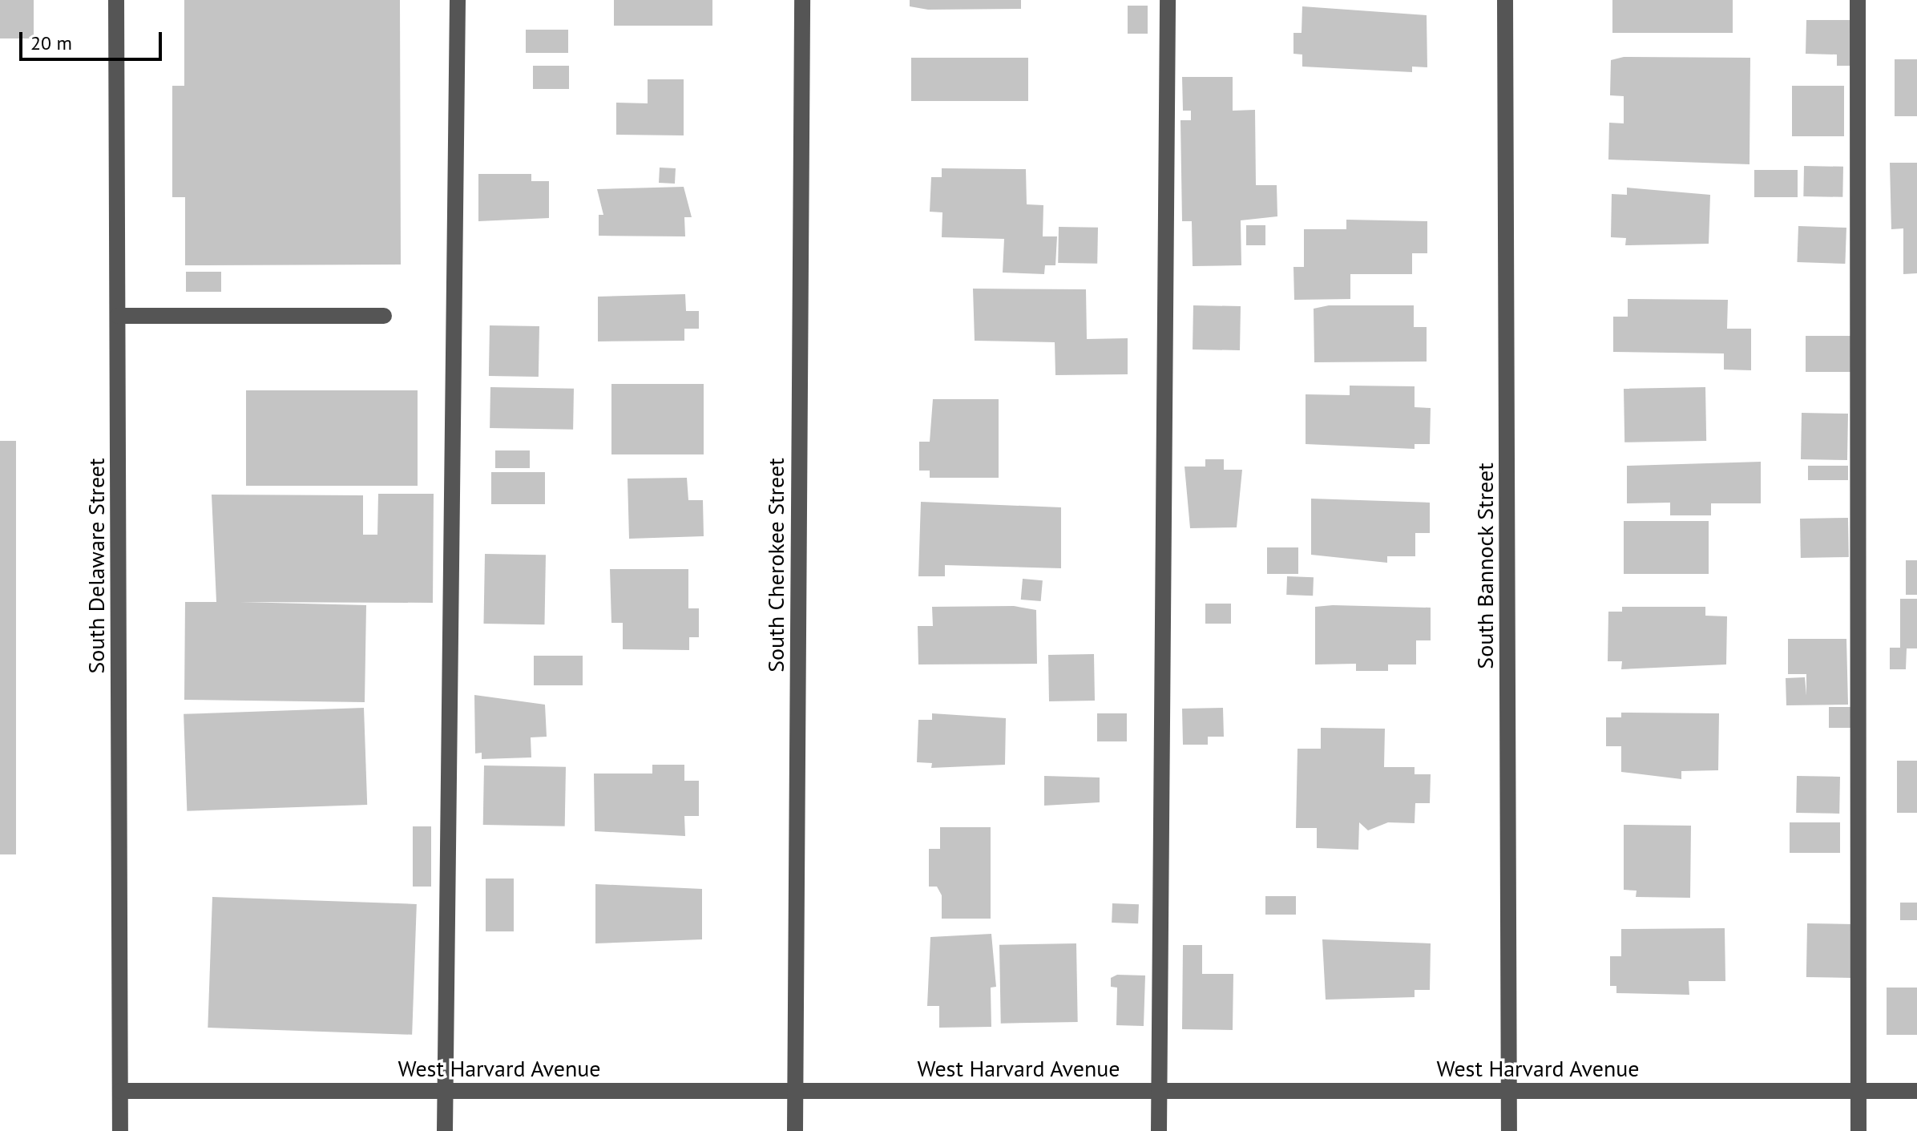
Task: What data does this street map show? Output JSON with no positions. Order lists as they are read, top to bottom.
{
  "streets": {
    "street": [
      "South Cherokee Street",
      "South Delaware Street",
      "South Bannock Street",
      "West Harvard Avenue"
    ]
  },
  "crossings": [
    ["South Cherokee Street", "West Harvard Avenue"],
    ["South Delaware Street", "West Harvard Avenue"],
    ["South Bannock Street", "West Harvard Avenue"]
  ],
  "scale_bar": "20 m"
}
